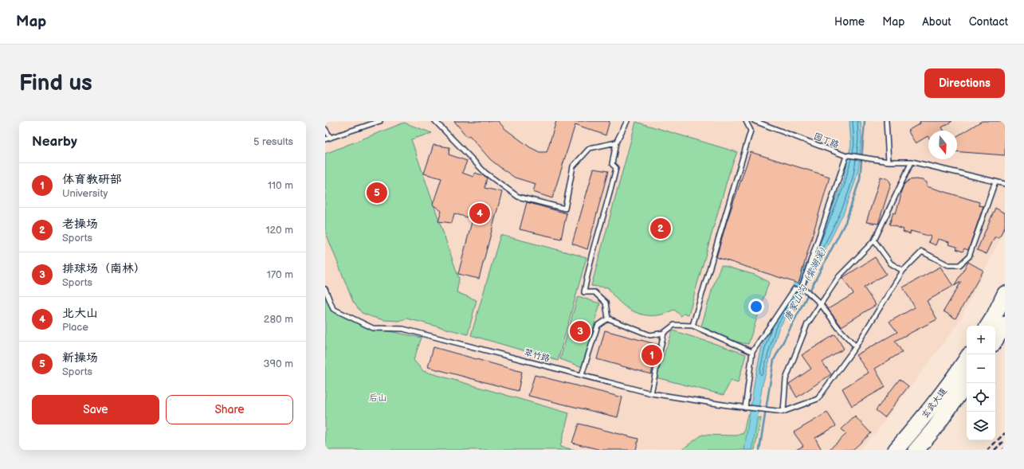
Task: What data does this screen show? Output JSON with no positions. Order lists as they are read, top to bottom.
{
  "streets": {
    "highway": ["玄武大道"],
    "lane": ["园丁路", "翠竹路"]
  },
  "water": ["唐家山沟（紫湖溪）"],
  "parks": ["后山"],
  "north": "bottom",
  "page": {
    "header": "Map",
    "nav": [
      "Home",
      "Map",
      "About",
      "Contact"
    ],
    "buttons": [
      "Directions",
      ["Save", "Share"]
    ],
    "title": "Find us",
    "heading": ["Nearby", "5 results"],
    "list": [
      {
        "mark": "1",
        "name": "体育教研部",
        "note": "University",
        "value": "110 m"
      },
      {
        "mark": "2",
        "name": "老操场",
        "note": "Sports",
        "value": "120 m"
      },
      {
        "mark": "3",
        "name": "排球场（南林）",
        "note": "Sports",
        "value": "170 m"
      },
      {
        "mark": "4",
        "name": "北大山",
        "note": "Place",
        "value": "280 m"
      },
      {
        "mark": "5",
        "name": "新操场",
        "note": "Sports",
        "value": "390 m"
      }
    ],
    "pins": [
      "5",
      "4",
      "2",
      "3",
      "1"
    ],
    "map_buttons": ["+", "−"]
  }
}
